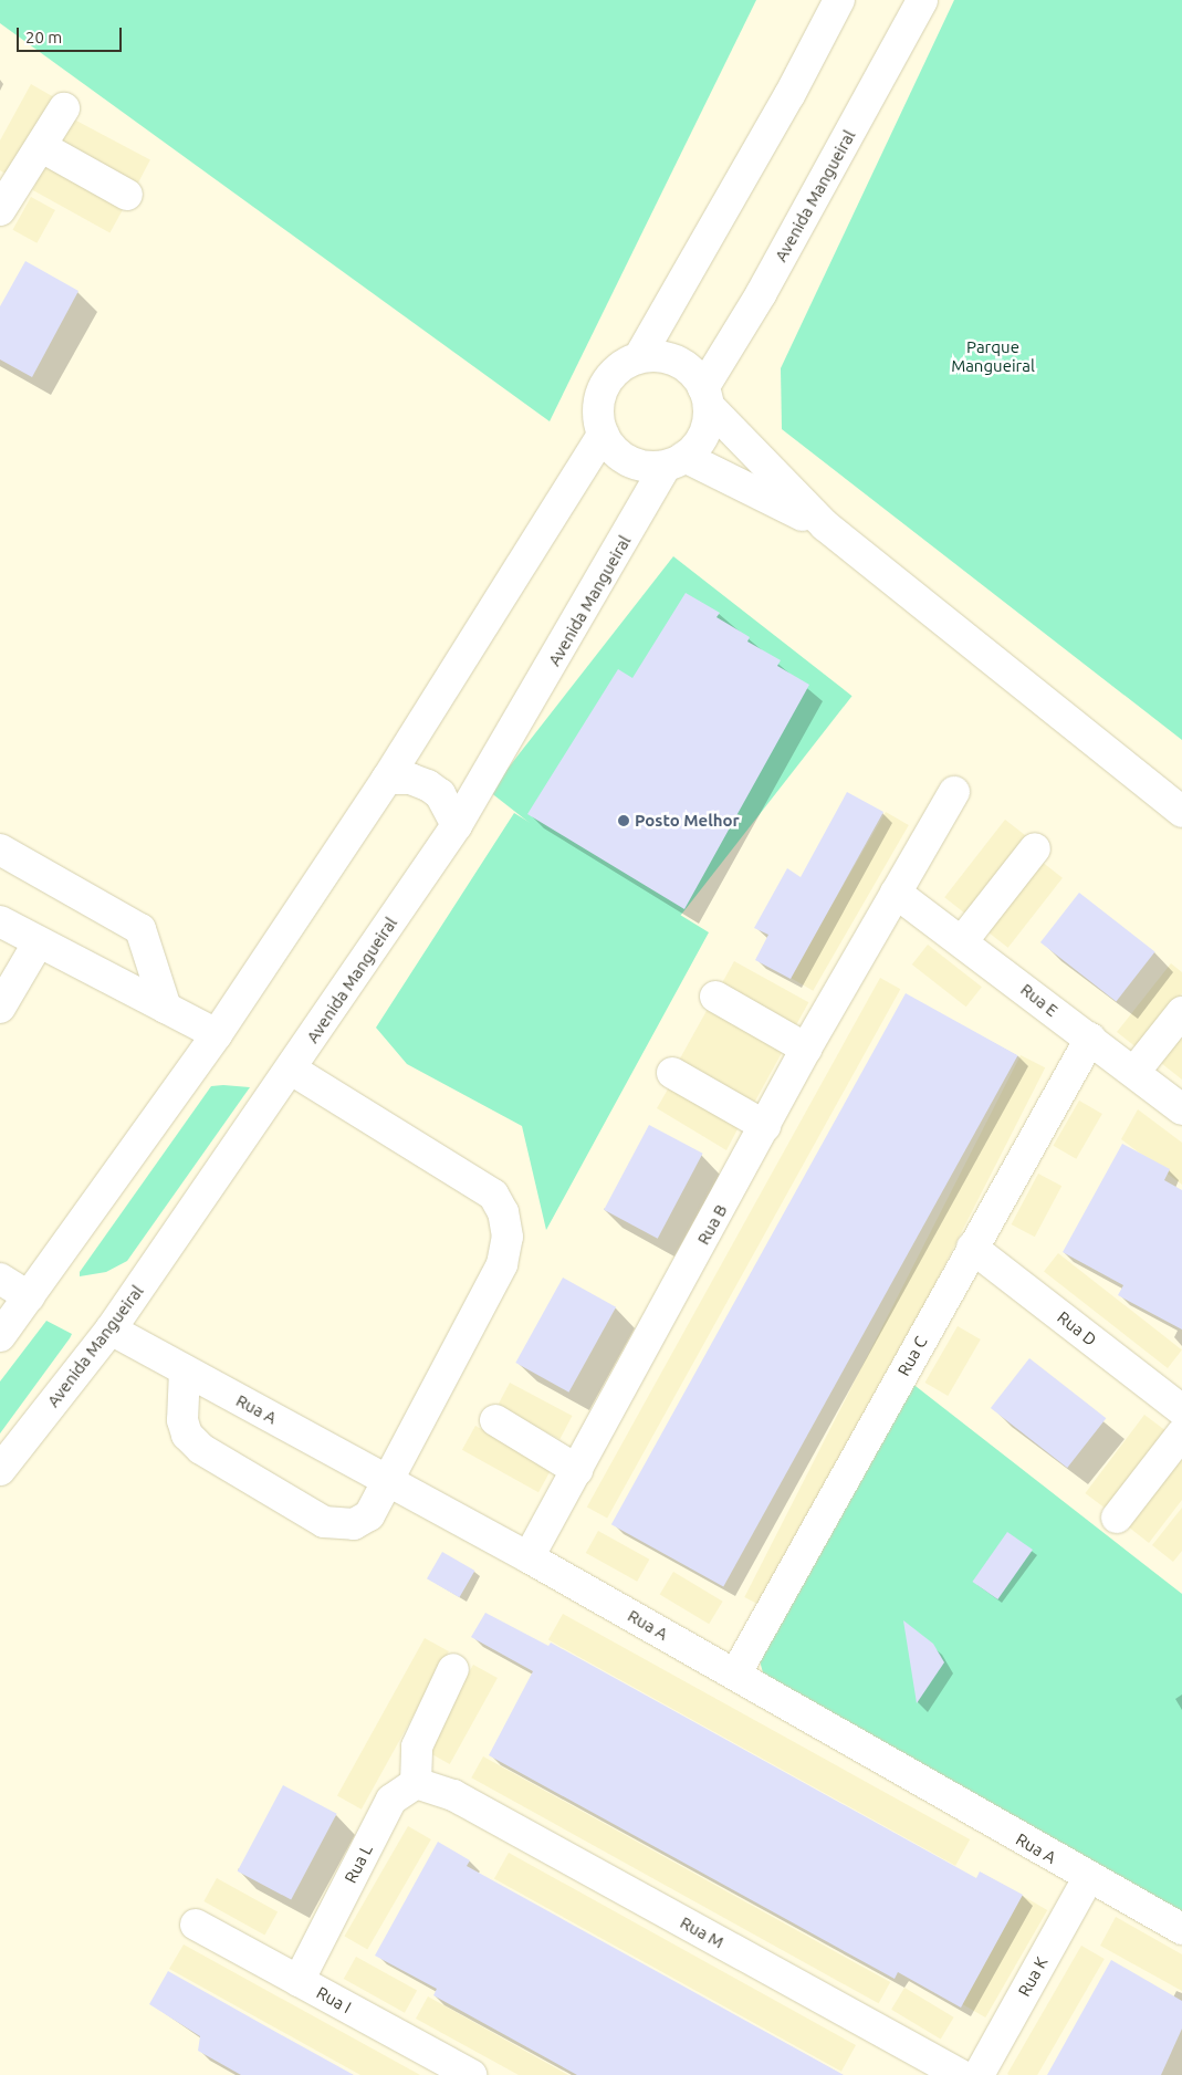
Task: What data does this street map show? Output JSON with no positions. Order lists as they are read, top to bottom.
{
  "streets": {
    "street": [
      "Avenida Mangueiral",
      "Rua E",
      "Rua B",
      "Rua D",
      "Rua C",
      "Rua A",
      "Rua L",
      "Rua M",
      "Rua K",
      "Rua I"
    ]
  },
  "crossings": [
    ["Avenida Mangueiral", "Rua A"],
    ["Rua E", "Rua B"],
    ["Rua E", "Rua C"],
    ["Rua B", "Rua A"],
    ["Rua D", "Rua C"],
    ["Rua C", "Rua A"],
    ["Rua A", "Rua K"],
    ["Rua L", "Rua M"],
    ["Rua L", "Rua I"]
  ],
  "parks": ["Parque Mangueiral"],
  "places": ["Posto Melhor"],
  "scale_bar": "20 m"
}
